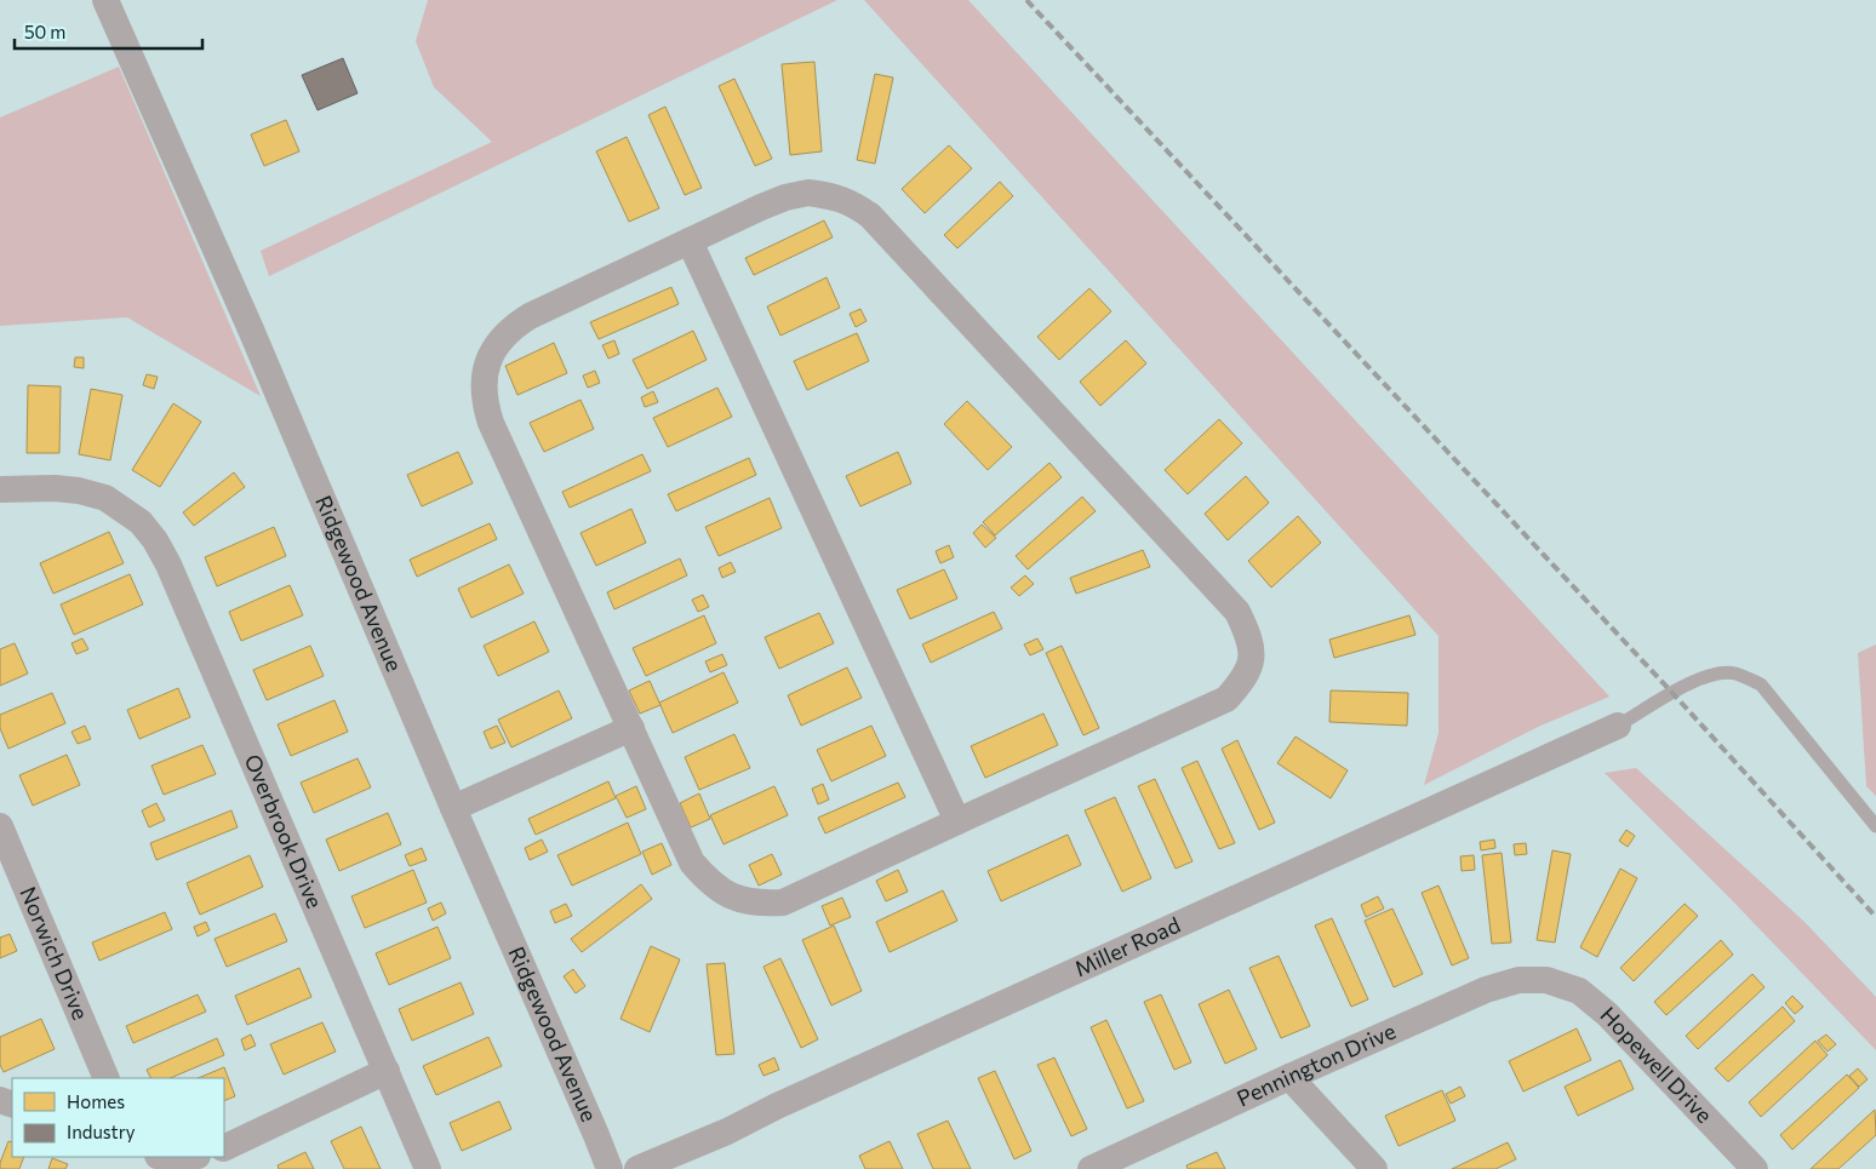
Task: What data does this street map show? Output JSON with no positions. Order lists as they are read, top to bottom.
{
  "streets": {
    "street": [
      "Ridgewood Avenue",
      "Overbrook Drive",
      "Miller Road",
      "Norwich Drive",
      "Pennington Drive",
      "Hopewell Drive"
    ]
  },
  "crossings": [
    ["Pennington Drive", "Hopewell Drive"]
  ],
  "legend": ["Homes", "Industry"],
  "scale_bar": "50 m"
}
